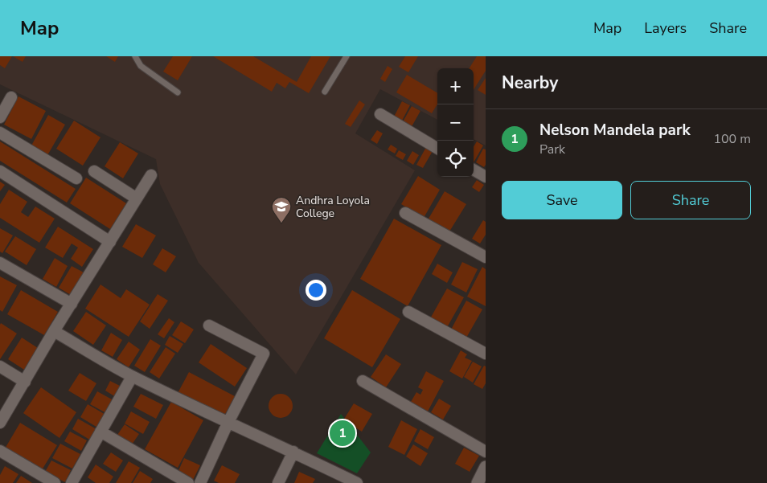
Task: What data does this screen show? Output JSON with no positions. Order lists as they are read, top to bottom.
{
  "places": {
    "school or university": ["Andhra Loyola College"]
  },
  "page": {
    "header": "Map",
    "nav": ["Map", "Layers", "Share"],
    "heading": "Nearby",
    "map_buttons": ["+", "−"],
    "list": [
      {
        "mark": "1",
        "name": "Nelson Mandela park",
        "note": "Park",
        "value": "100 m"
      }
    ],
    "buttons": ["Save", "Share"],
    "pins": "1"
  }
}
